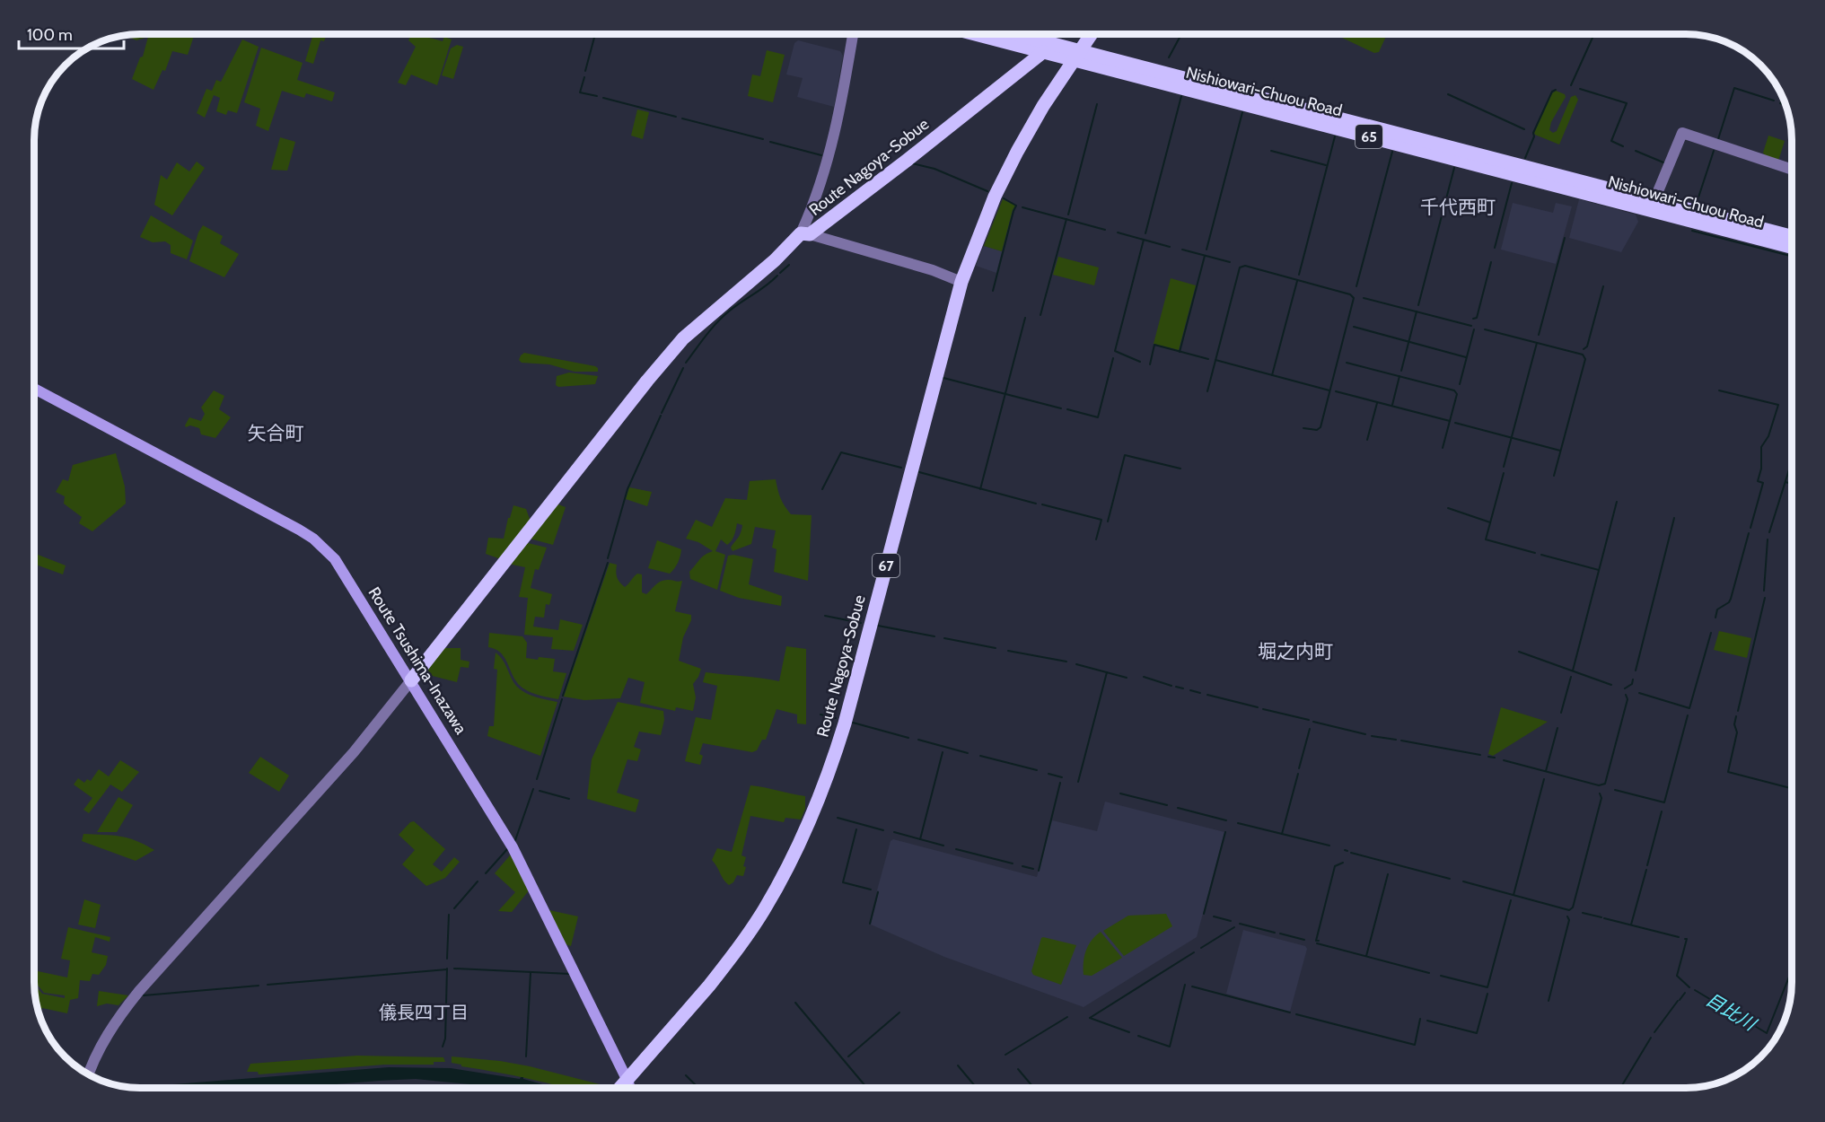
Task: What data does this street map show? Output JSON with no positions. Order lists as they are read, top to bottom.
{
  "streets": {
    "main road": [
      "Nishiowari-Chuou Road",
      "65",
      "Route Nagoya-Sobue",
      "67",
      "Route Tsushima-Inazawa"
    ]
  },
  "crossings": [
    ["Nishiowari-Chuou Road", "Route Nagoya-Sobue"],
    ["Route Nagoya-Sobue", "Route Tsushima-Inazawa"]
  ],
  "districts": [
    "千代西町",
    "矢合町",
    "堀之内町",
    "儀長四丁目"
  ],
  "water": ["目比川"],
  "scale_bar": "100 m"
}
